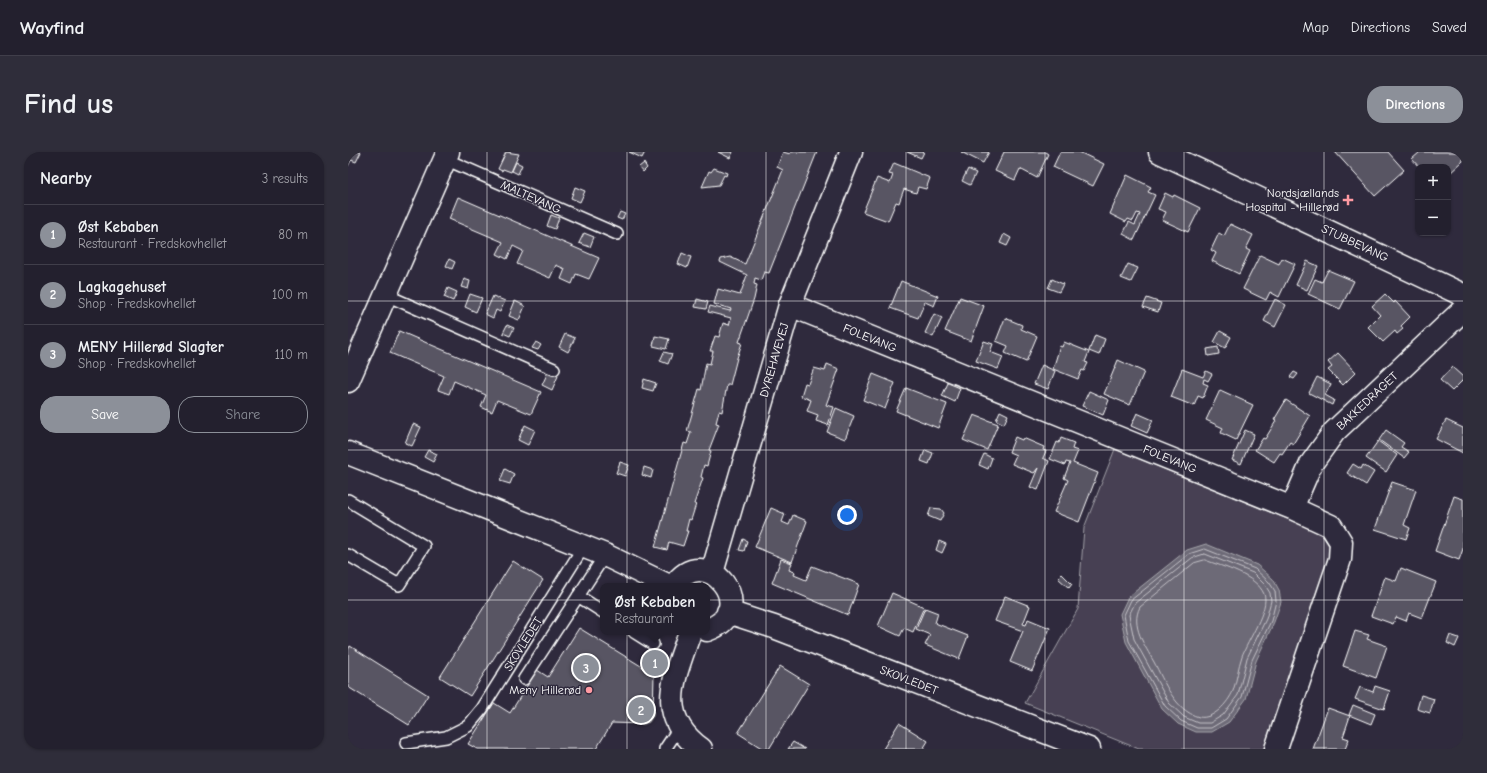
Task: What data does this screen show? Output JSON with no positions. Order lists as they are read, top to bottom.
{
  "streets": {
    "street": [
      "MALTEVANG",
      "STUBBEVANG",
      "FOLEVANG",
      "DYREHAVEVEJ",
      "BAKKEDRAGET",
      "SKOVLEDET"
    ]
  },
  "crossings": [
    ["FOLEVANG", "DYREHAVEVEJ"],
    ["FOLEVANG", "BAKKEDRAGET"]
  ],
  "places": {
    "health": ["Nordsjællands Hospital - Hillerød"],
    "other": ["Meny Hillerød"]
  },
  "page": {
    "header": "Wayfind",
    "nav": ["Map", "Directions", "Saved"],
    "buttons": [
      "Directions",
      ["Save", "Share"]
    ],
    "title": "Find us",
    "heading": ["Nearby", "3 results"],
    "map_buttons": ["+", "−"],
    "list": [
      {
        "mark": "1",
        "name": "Øst Kebaben",
        "note": "Restaurant · Fredskovhellet",
        "value": "80 m"
      },
      {
        "mark": "2",
        "name": "Lagkagehuset",
        "note": "Shop · Fredskovhellet",
        "value": "100 m"
      },
      {
        "mark": "3",
        "name": "MENY Hillerød Slagter",
        "note": "Shop · Fredskovhellet",
        "value": "110 m"
      }
    ],
    "popup": ["Øst Kebaben", "Restaurant"],
    "pins": ["1", "3", "2"]
  }
}
